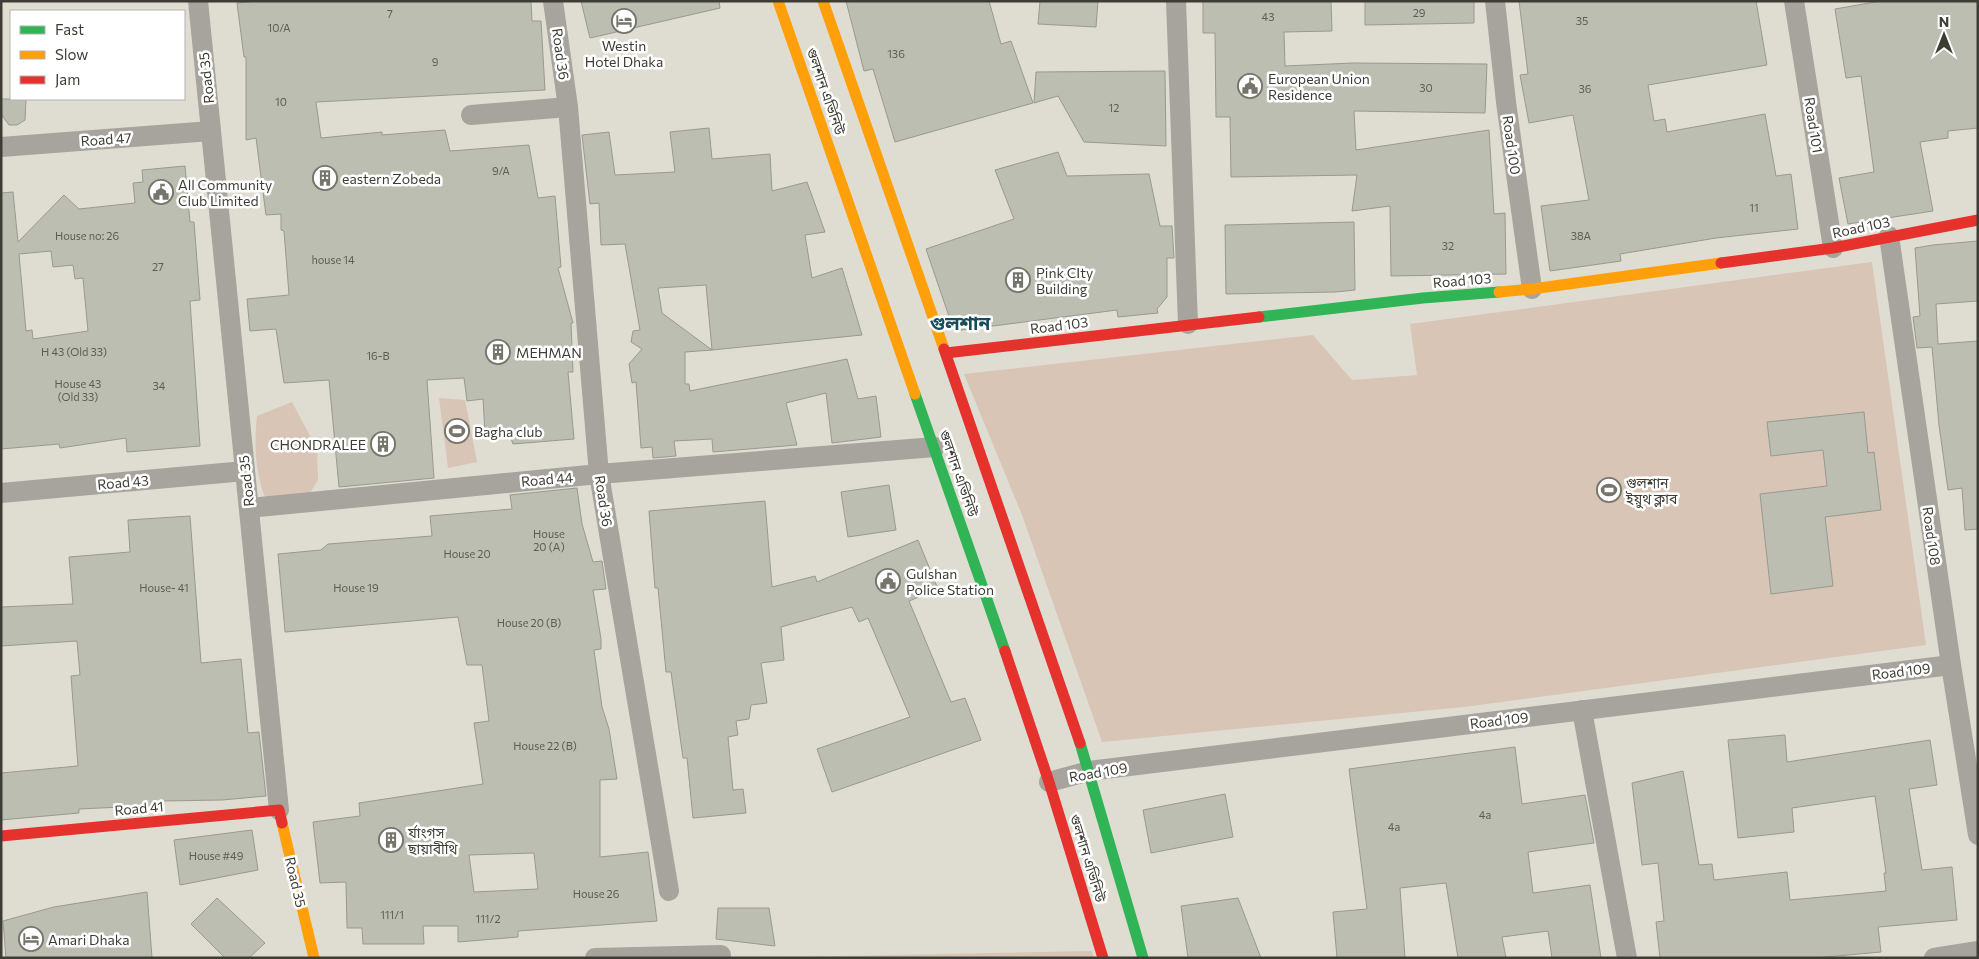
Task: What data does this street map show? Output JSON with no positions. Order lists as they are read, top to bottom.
{
  "streets": {
    "main road": [
      "Road 35",
      "গুলশান এভিনিউ",
      "Road 103",
      "Road 41"
    ],
    "street": [
      "Road 36",
      "Road 101",
      "Road 47",
      "Road 100",
      "Road 44",
      "Road 43",
      "Road 108",
      "Road 109"
    ]
  },
  "crossings": [
    ["Road 36", "Road 44"],
    ["Road 35", "Road 47"],
    ["Road 35", "Road 44"],
    ["Road 35", "Road 43"],
    ["Road 35", "Road 41"],
    ["গুলশান এভিনিউ", "Road 103"],
    ["গুলশান এভিনিউ", "Road 44"],
    ["গুলশান এভিনিউ", "Road 109"],
    ["Road 101", "Road 103"],
    ["Road 100", "Road 103"],
    ["Road 103", "Road 108"],
    ["Road 108", "Road 109"]
  ],
  "districts": ["গুলশান"],
  "places": {
    "hotel": ["Westin Hotel Dhaka", "Amari Dhaka"],
    "public building": ["European Union Residence", "All Community Club Limited", "Gulshan Police Station"],
    "building": [
      "eastern Zobeda",
      "Pink CIty Building",
      "MEHMAN",
      "CHONDRALEE",
      "র্যাংগস ছায়াবীথি"
    ],
    "sports": ["Bagha club", "গুলশান ইয়ুথ ক্লাব"]
  },
  "house_numbers": [
    "29",
    "7",
    "43",
    "35",
    "10/A",
    "136",
    "9",
    "30",
    "36",
    "10",
    "12",
    "9/A",
    "11",
    "House no: 26",
    "38A",
    "32",
    "house 14",
    "27",
    "H 43 (Old 33)",
    "16-B",
    "House 43 (Old 33)",
    "34",
    "House 20 (A)",
    "House 20",
    "House- 41",
    "House 19",
    "House 20 (B)",
    "House 22 (B)",
    "4a",
    "4a",
    "House #49",
    "House 26",
    "111/1",
    "111/2"
  ],
  "legend": ["Fast", "Slow", "Jam"],
  "north": "top"
}
